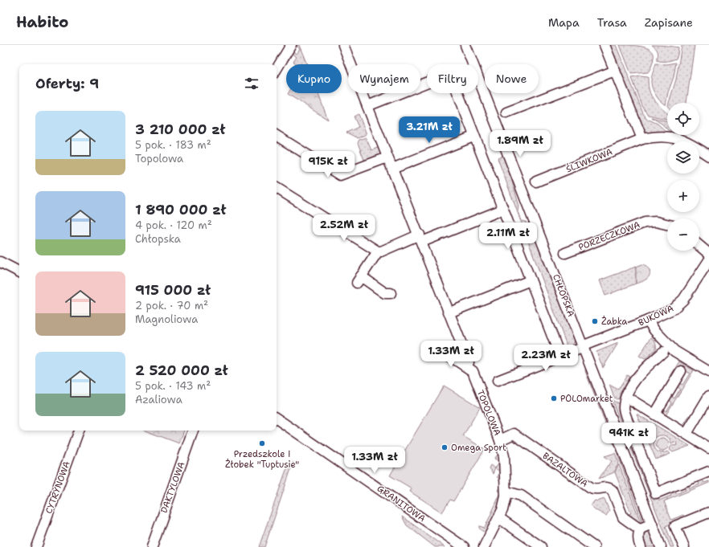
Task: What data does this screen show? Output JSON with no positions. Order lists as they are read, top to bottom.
{
  "streets": {
    "street": [
      "ŚLIWKOWA",
      "PORZECZKOWA",
      "CHŁOPSKA",
      "BUKOWA",
      "TOPOLOWA",
      "BAZALTOWA",
      "CYTRYNOWA",
      "DAKTYLOWA",
      "GRANITOWA"
    ]
  },
  "crossings": [
    ["CHŁOPSKA", "BUKOWA"],
    ["TOPOLOWA", "BAZALTOWA"]
  ],
  "places": [
    "Żabka",
    "POLOmarket",
    "Przedszkole i Żłobek \"Tuptusie\"",
    "Omega Sport"
  ],
  "page": {
    "header": "Habito",
    "nav": ["Mapa", "Trasa", "Zapisane"],
    "chip": [
      "Kupno",
      "Wynajem",
      "Filtry",
      "Nowe"
    ],
    "heading": "Oferty: 9",
    "map_buttons": ["+", "−"],
    "list": [
      {
        "name": "3 210 000 zł",
        "note": "5 pok. · 183 m² · Topolowa"
      },
      {
        "name": "1 890 000 zł",
        "note": "4 pok. · 120 m² · Chłopska"
      },
      {
        "name": "915 000 zł",
        "note": "2 pok. · 70 m² · Magnoliowa"
      },
      {
        "name": "2 520 000 zł",
        "note": "5 pok. · 143 m² · Azaliowa"
      }
    ],
    "price": [
      "3.21M zł",
      "1.89M zł",
      "915K zł",
      "2.52M zł",
      "2.11M zł",
      "1.33M zł",
      "2.23M zł",
      "941K zł",
      "1.33M zł"
    ]
  }
}
